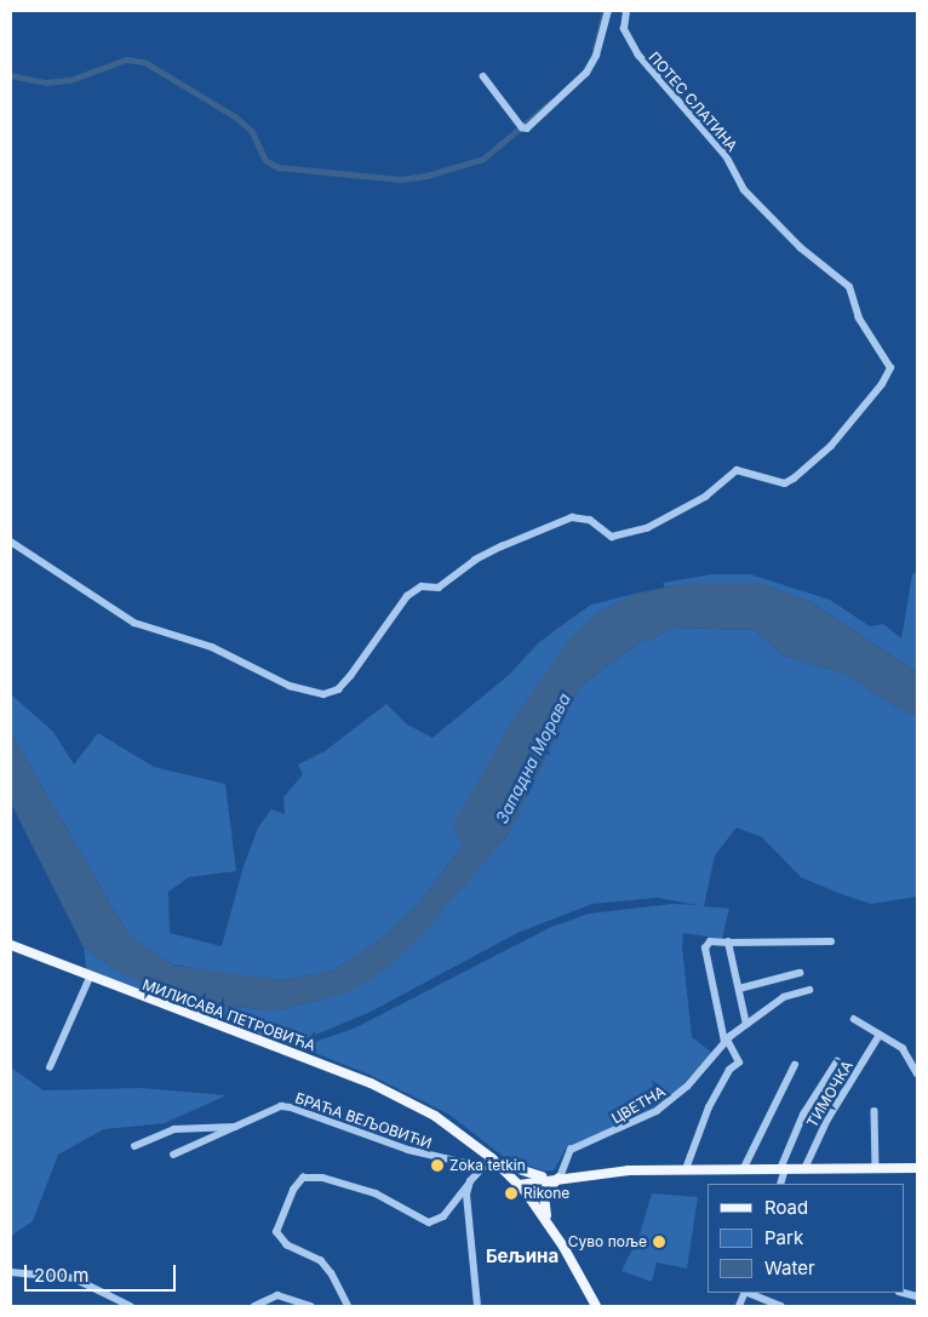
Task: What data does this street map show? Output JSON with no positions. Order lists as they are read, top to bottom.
{
  "streets": {
    "main road": ["МИЛИСАВА ПЕТРОВИЋА"],
    "street": [
      "ПОТЕС СЛАТИНА",
      "ТИМОЧКА",
      "ЦВЕТНА",
      "БРАЋА ВЕЉОВИЋИ"
    ]
  },
  "districts": ["Бељина"],
  "water": ["Западна Морава"],
  "places": ["Zoka tetkin", "Rikone", "Суво поље"],
  "legend": ["Road", "Park", "Water"],
  "scale_bar": "200 m"
}
